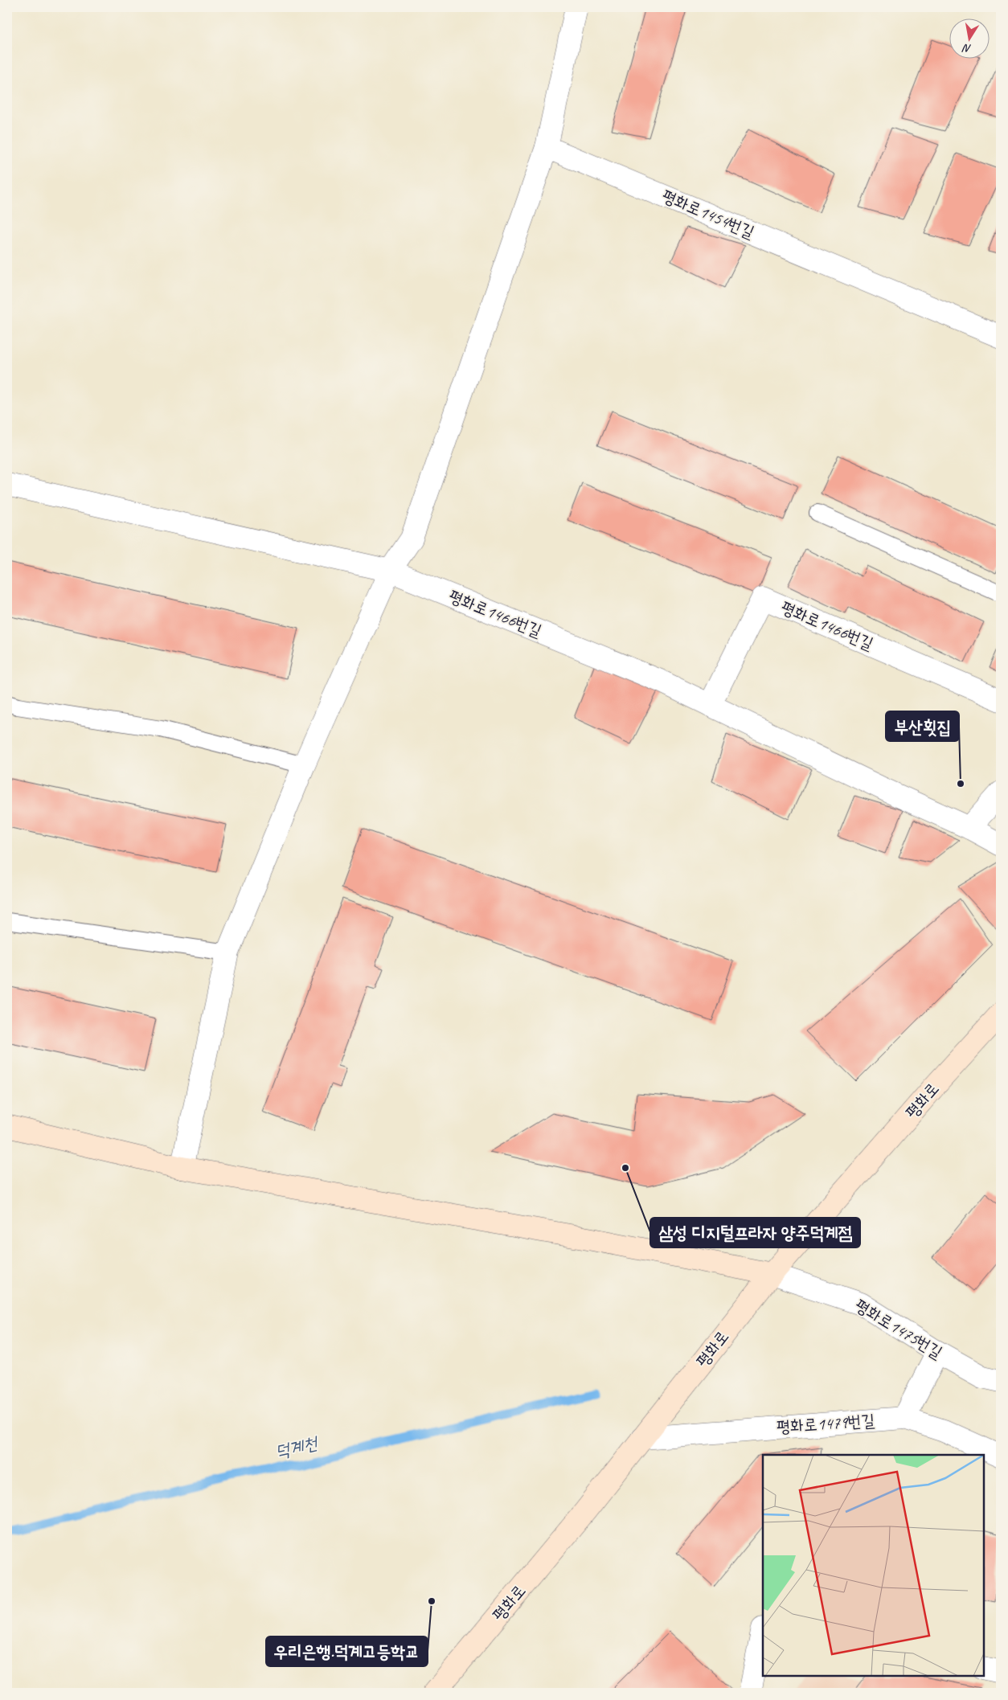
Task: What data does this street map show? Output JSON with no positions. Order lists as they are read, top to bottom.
{
  "streets": {
    "main road": ["평화로"],
    "street": [
      "평화로1454번길",
      "평화로1466번길",
      "평화로1475번길",
      "평화로1479번길"
    ]
  },
  "crossings": [
    ["평화로", "평화로1475번길"],
    ["평화로", "평화로1479번길"]
  ],
  "water": ["덕계천"],
  "places": ["부산횟집", "삼성 디지털프라자 양주덕계점", "우리은행.덕계고등학교"],
  "north": "bottom"
}
